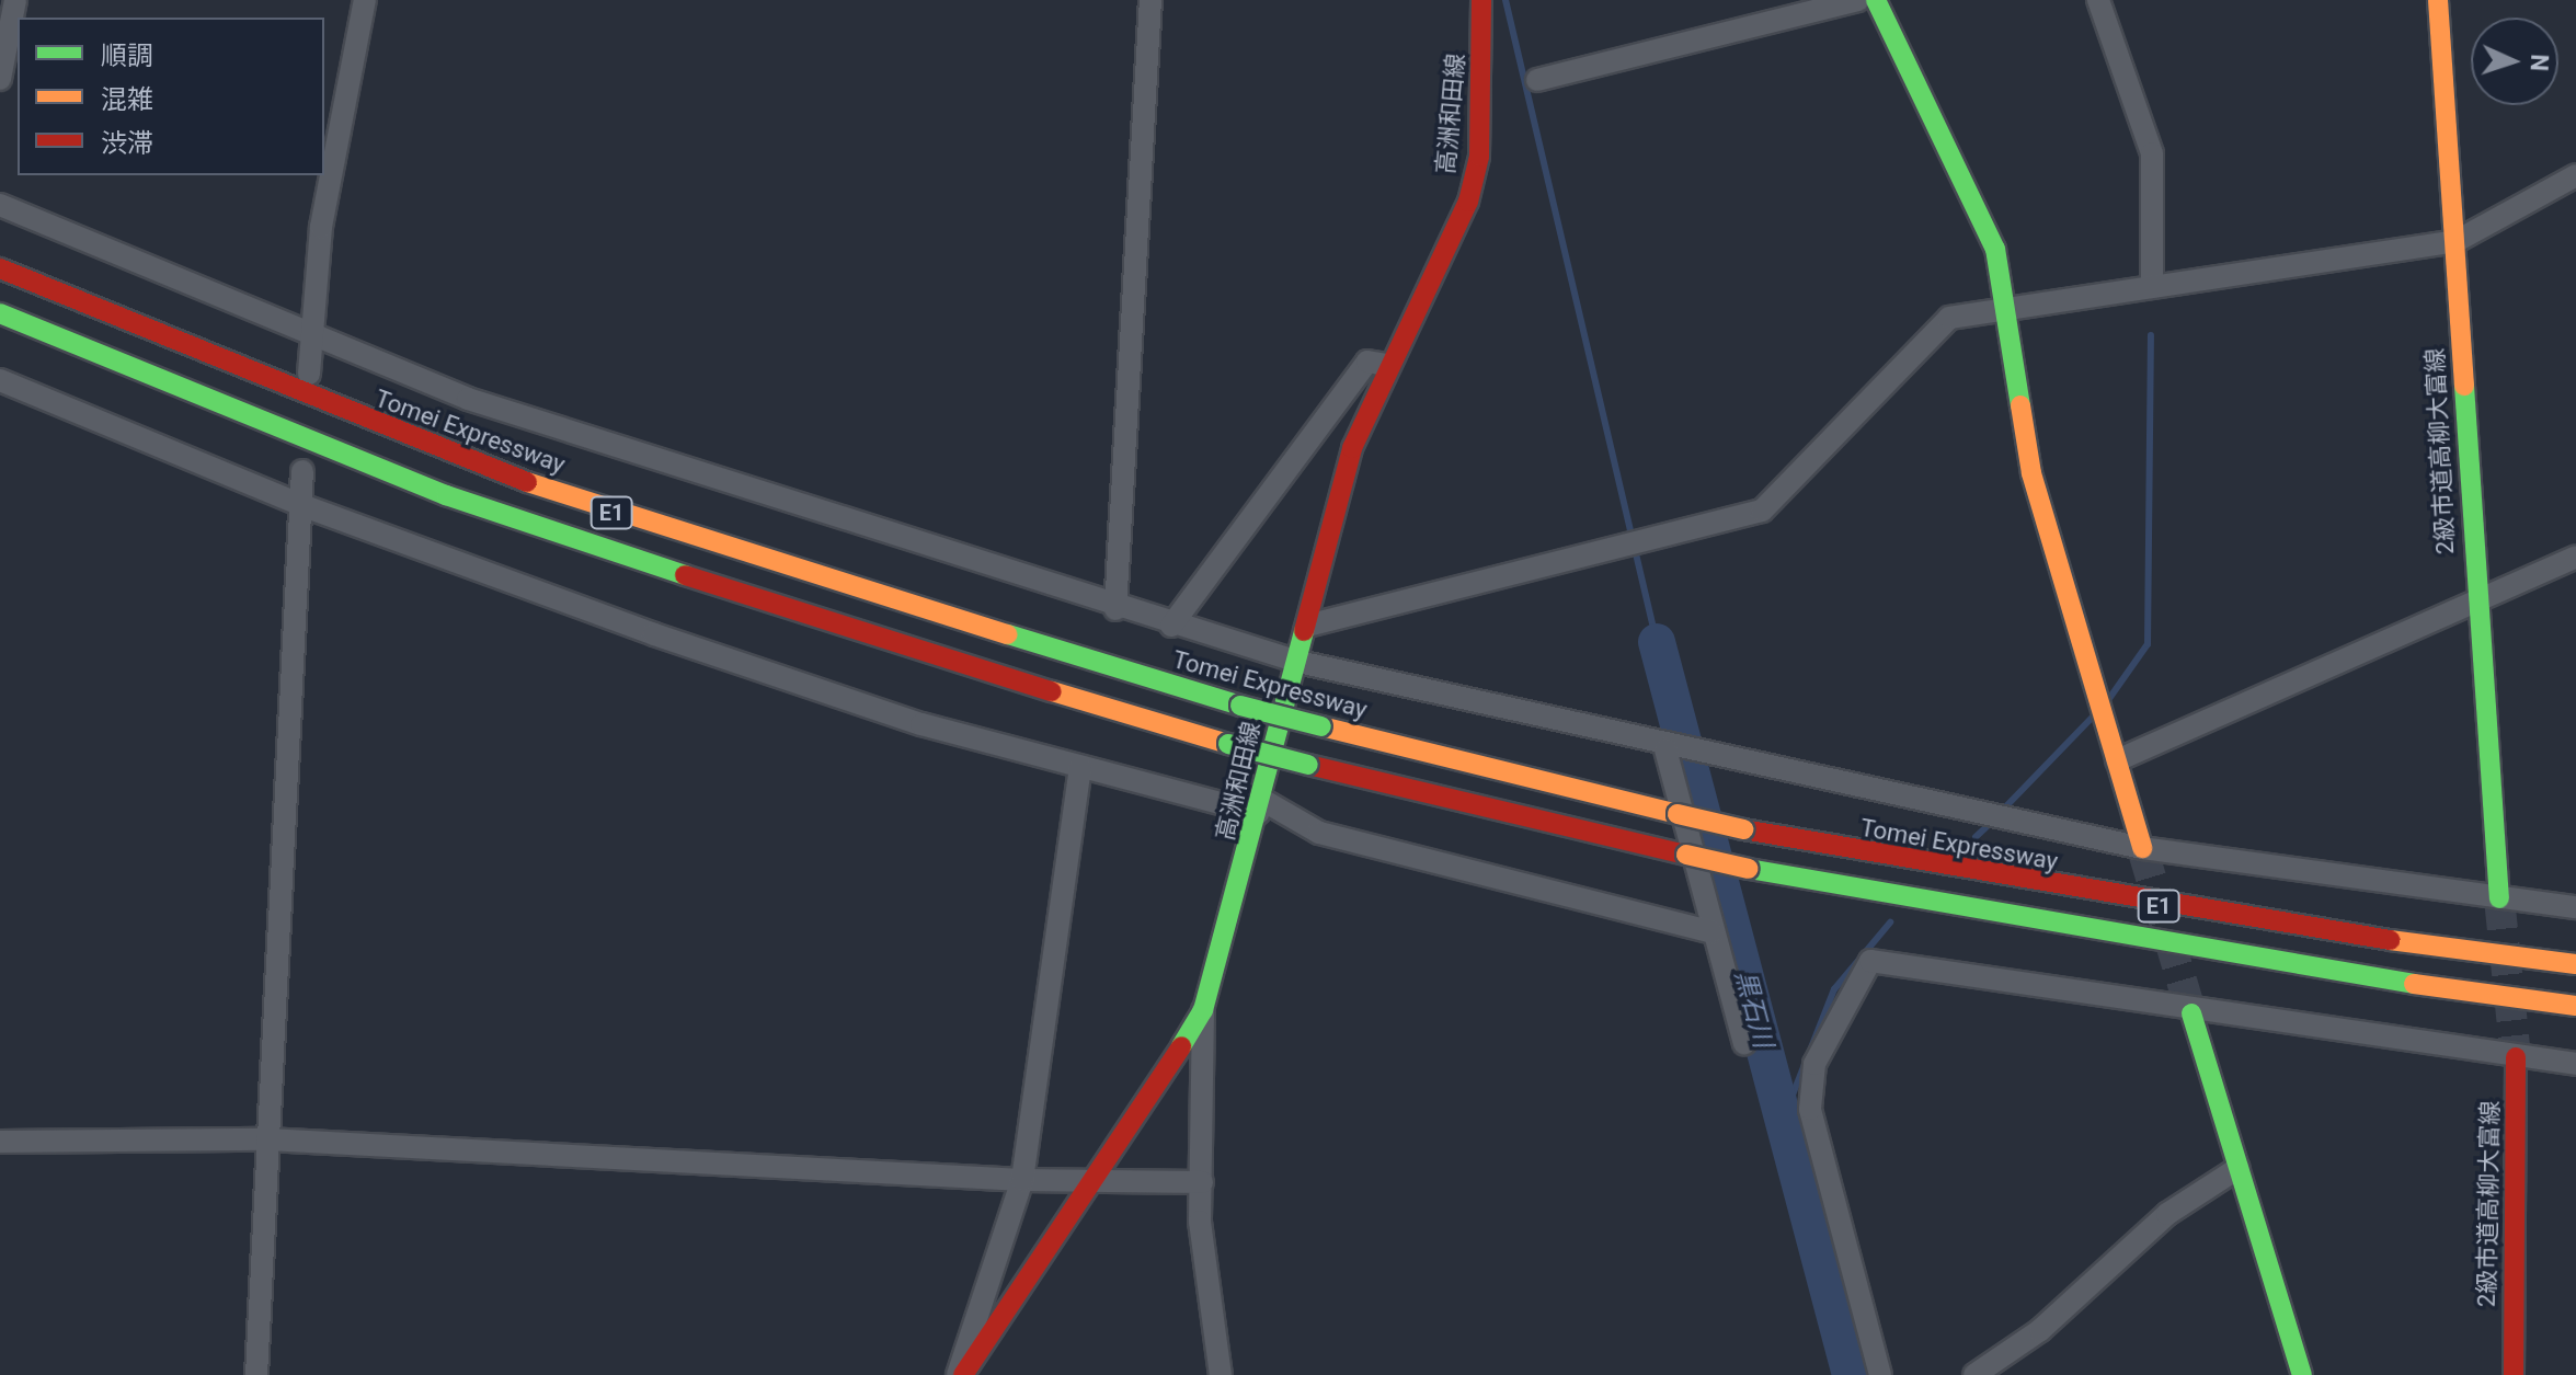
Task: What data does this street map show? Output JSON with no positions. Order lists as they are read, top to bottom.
{
  "streets": {
    "main road": [
      "高洲和田線",
      "Tomei Expressway",
      "2級市道高柳大富線",
      "E1"
    ]
  },
  "water": ["黒石川"],
  "legend": ["順調", "混雑", "渋滞"],
  "north": "right"
}
